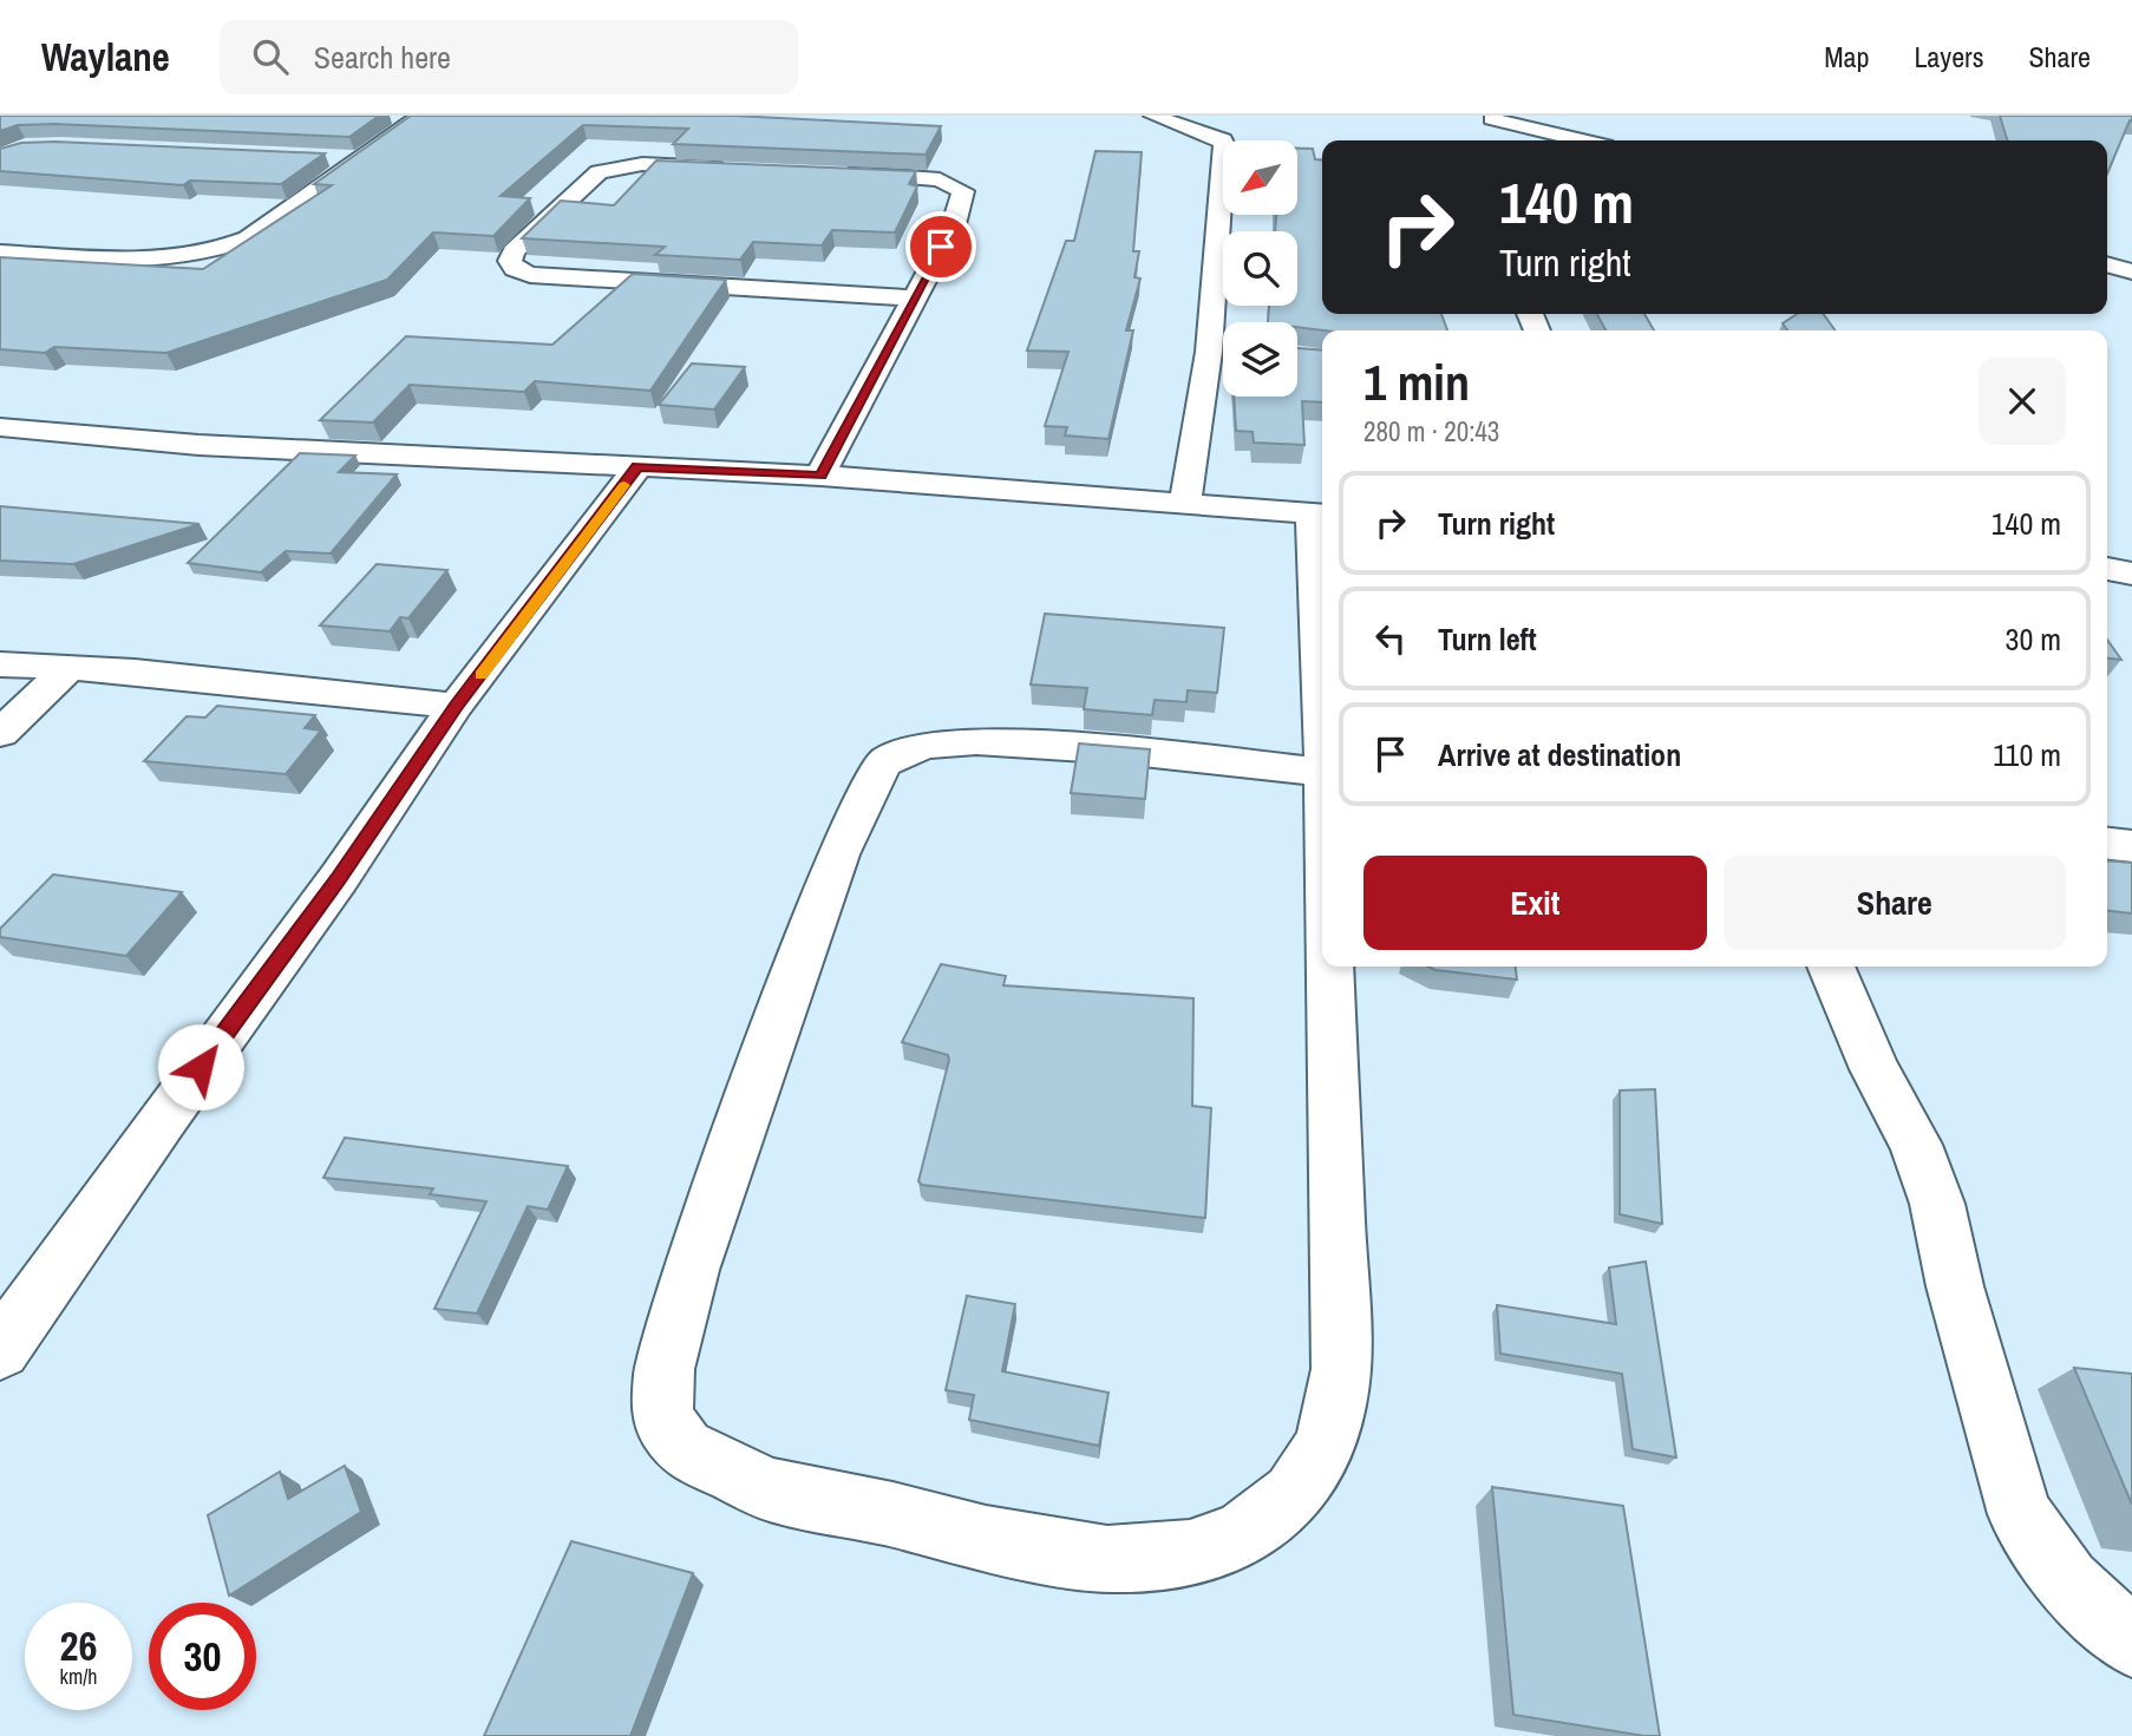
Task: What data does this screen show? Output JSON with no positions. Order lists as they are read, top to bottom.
{
  "north": "bottom left",
  "page": {
    "header": "Waylane",
    "search": "Search here",
    "nav": ["Map", "Layers", "Share"],
    "turn": ["140 m", "Turn right"],
    "heading": ["1 min", "280 m · 20:43"],
    "list": [
      {
        "name": "Turn right",
        "value": "140 m"
      },
      {
        "name": "Turn left",
        "value": "30 m"
      },
      {
        "name": "Arrive at destination",
        "value": "110 m"
      }
    ],
    "buttons": ["Exit", "Share"],
    "speed": "26 km/h",
    "limit": "30"
  }
}
